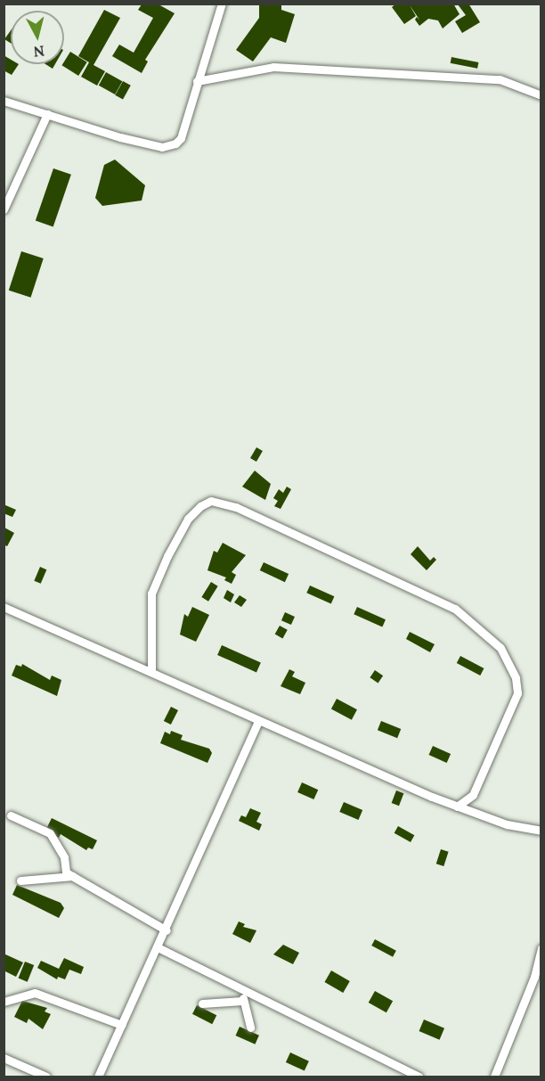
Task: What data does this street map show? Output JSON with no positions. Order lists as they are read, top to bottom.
{
  "north": "bottom"
}
